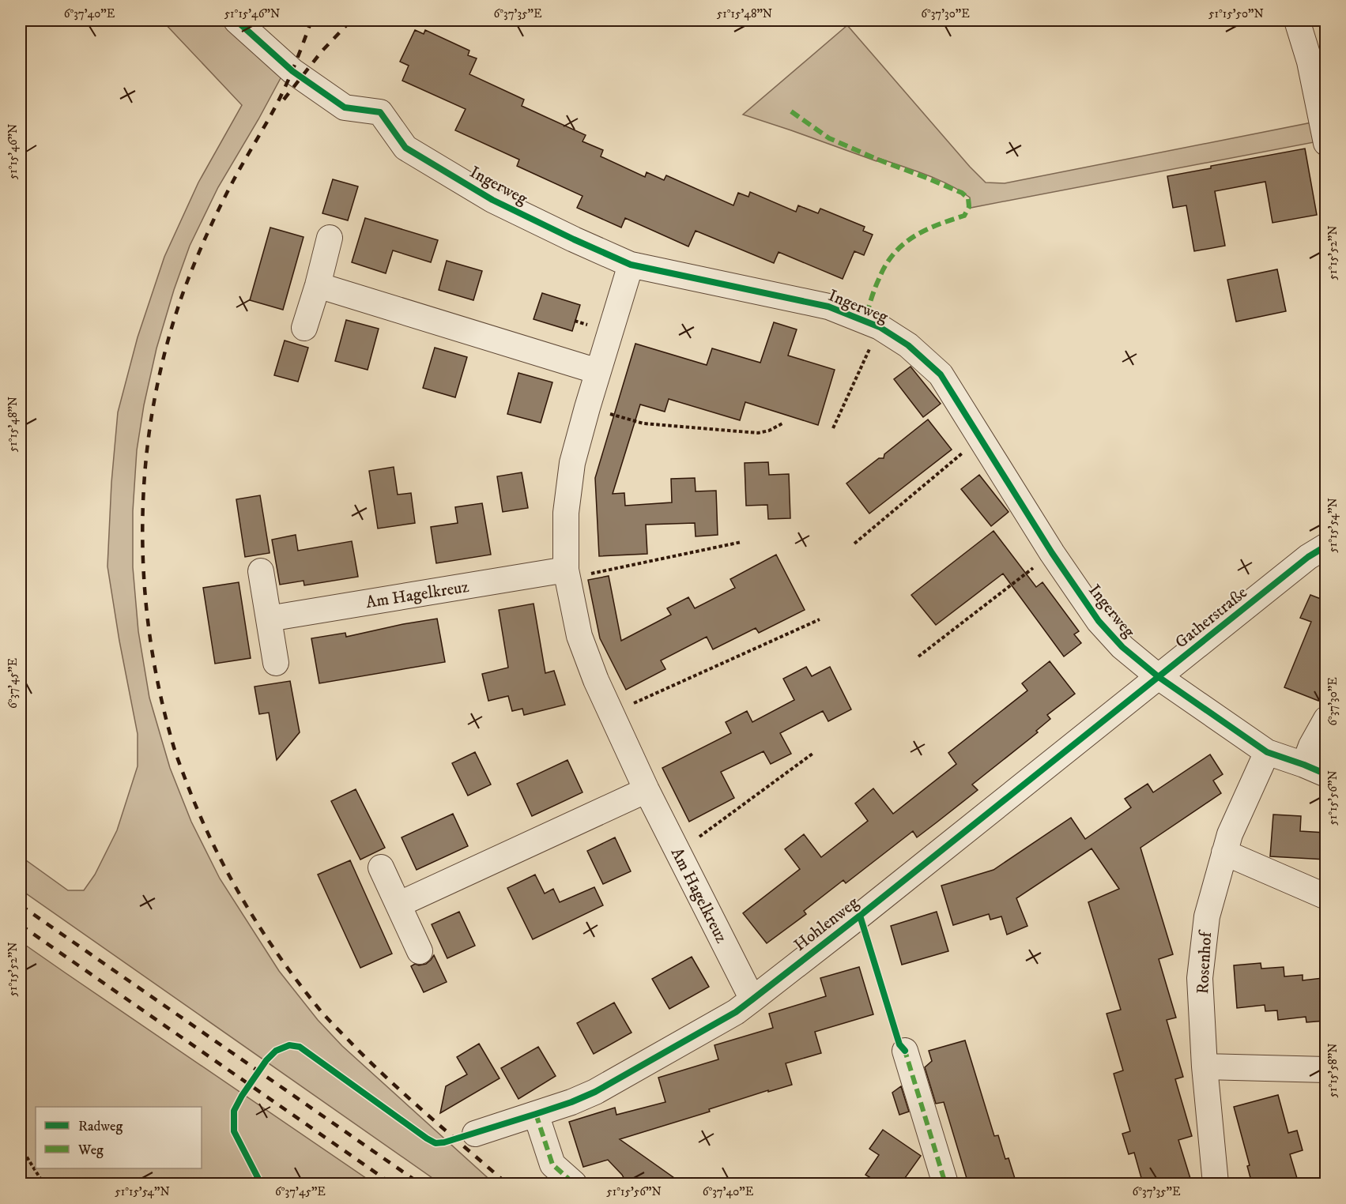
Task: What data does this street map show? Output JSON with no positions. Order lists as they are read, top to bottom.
{
  "streets": {
    "street": [
      "Ingerweg",
      "Am Hagelkreuz",
      "Gatherstraße",
      "Hohlenweg",
      "Rosenhof"
    ]
  },
  "crossings": [
    ["Ingerweg", "Am Hagelkreuz"],
    ["Ingerweg", "Gatherstraße"],
    ["Ingerweg", "Hohlenweg"],
    ["Ingerweg", "Rosenhof"],
    ["Am Hagelkreuz", "Hohlenweg"],
    ["Gatherstraße", "Hohlenweg"]
  ],
  "legend": ["Radweg", "Weg"],
  "coordinates": [
    "6°37'40\"E",
    "51°15'46\"N",
    "6°37'35\"E",
    "51°15'48\"N",
    "6°37'30\"E",
    "51°15'50\"N",
    "51°15'52\"N",
    "51°15'54\"N",
    "6°37'45\"E",
    "51°15'56\"N",
    "51°15'58\"N"
  ]
}
